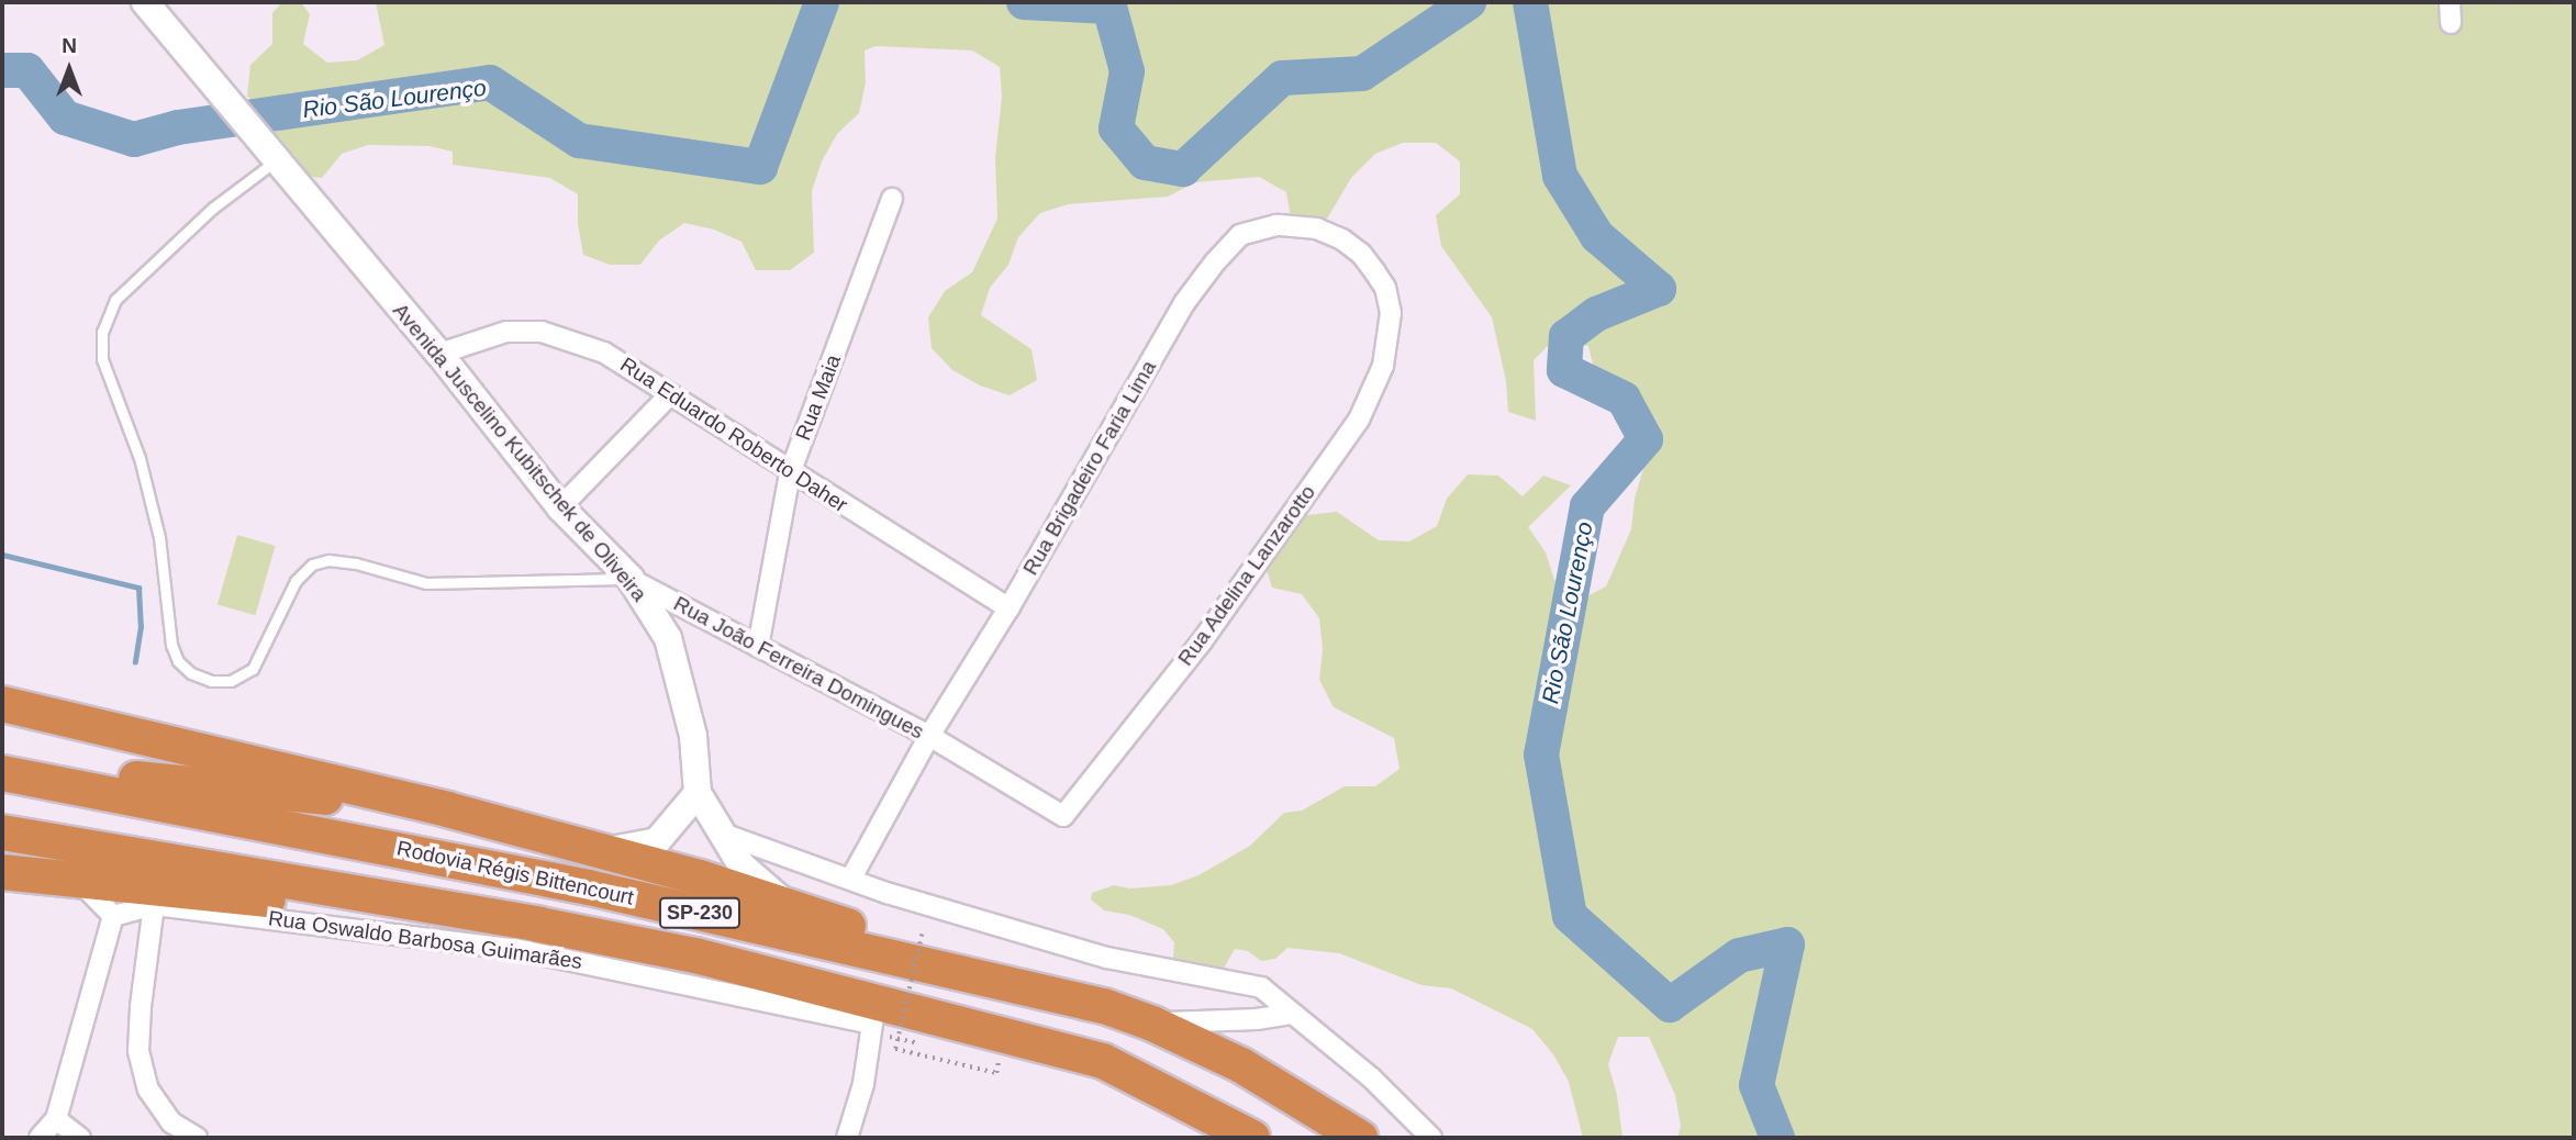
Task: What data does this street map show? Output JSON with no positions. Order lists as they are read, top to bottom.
{
  "streets": {
    "highway": ["Rodovia Régis Bittencourt", "SP-230"],
    "street": [
      "Rua Maia",
      "Rua Eduardo Roberto Daher",
      "Avenida Juscelino Kubitschek de Oliveira",
      "Rua Brigadeiro Faria Lima",
      "Rua Adelina Lanzarotto",
      "Rua João Ferreira Domingues",
      "Rua Oswaldo Barbosa Guimarães"
    ]
  },
  "crossings": [
    ["Rua Maia", "Rua Eduardo Roberto Daher"],
    ["Rua Maia", "Rua João Ferreira Domingues"],
    ["Rua Eduardo Roberto Daher", "Avenida Juscelino Kubitschek de Oliveira"],
    ["Rua Eduardo Roberto Daher", "Rua Brigadeiro Faria Lima"],
    ["Avenida Juscelino Kubitschek de Oliveira", "Rua João Ferreira Domingues"],
    ["Rua Brigadeiro Faria Lima", "Rua Adelina Lanzarotto"],
    ["Rua Brigadeiro Faria Lima", "Rua João Ferreira Domingues"],
    ["Rua Adelina Lanzarotto", "Rua João Ferreira Domingues"]
  ],
  "water": ["Rio São Lourenço"],
  "north": "top"
}
